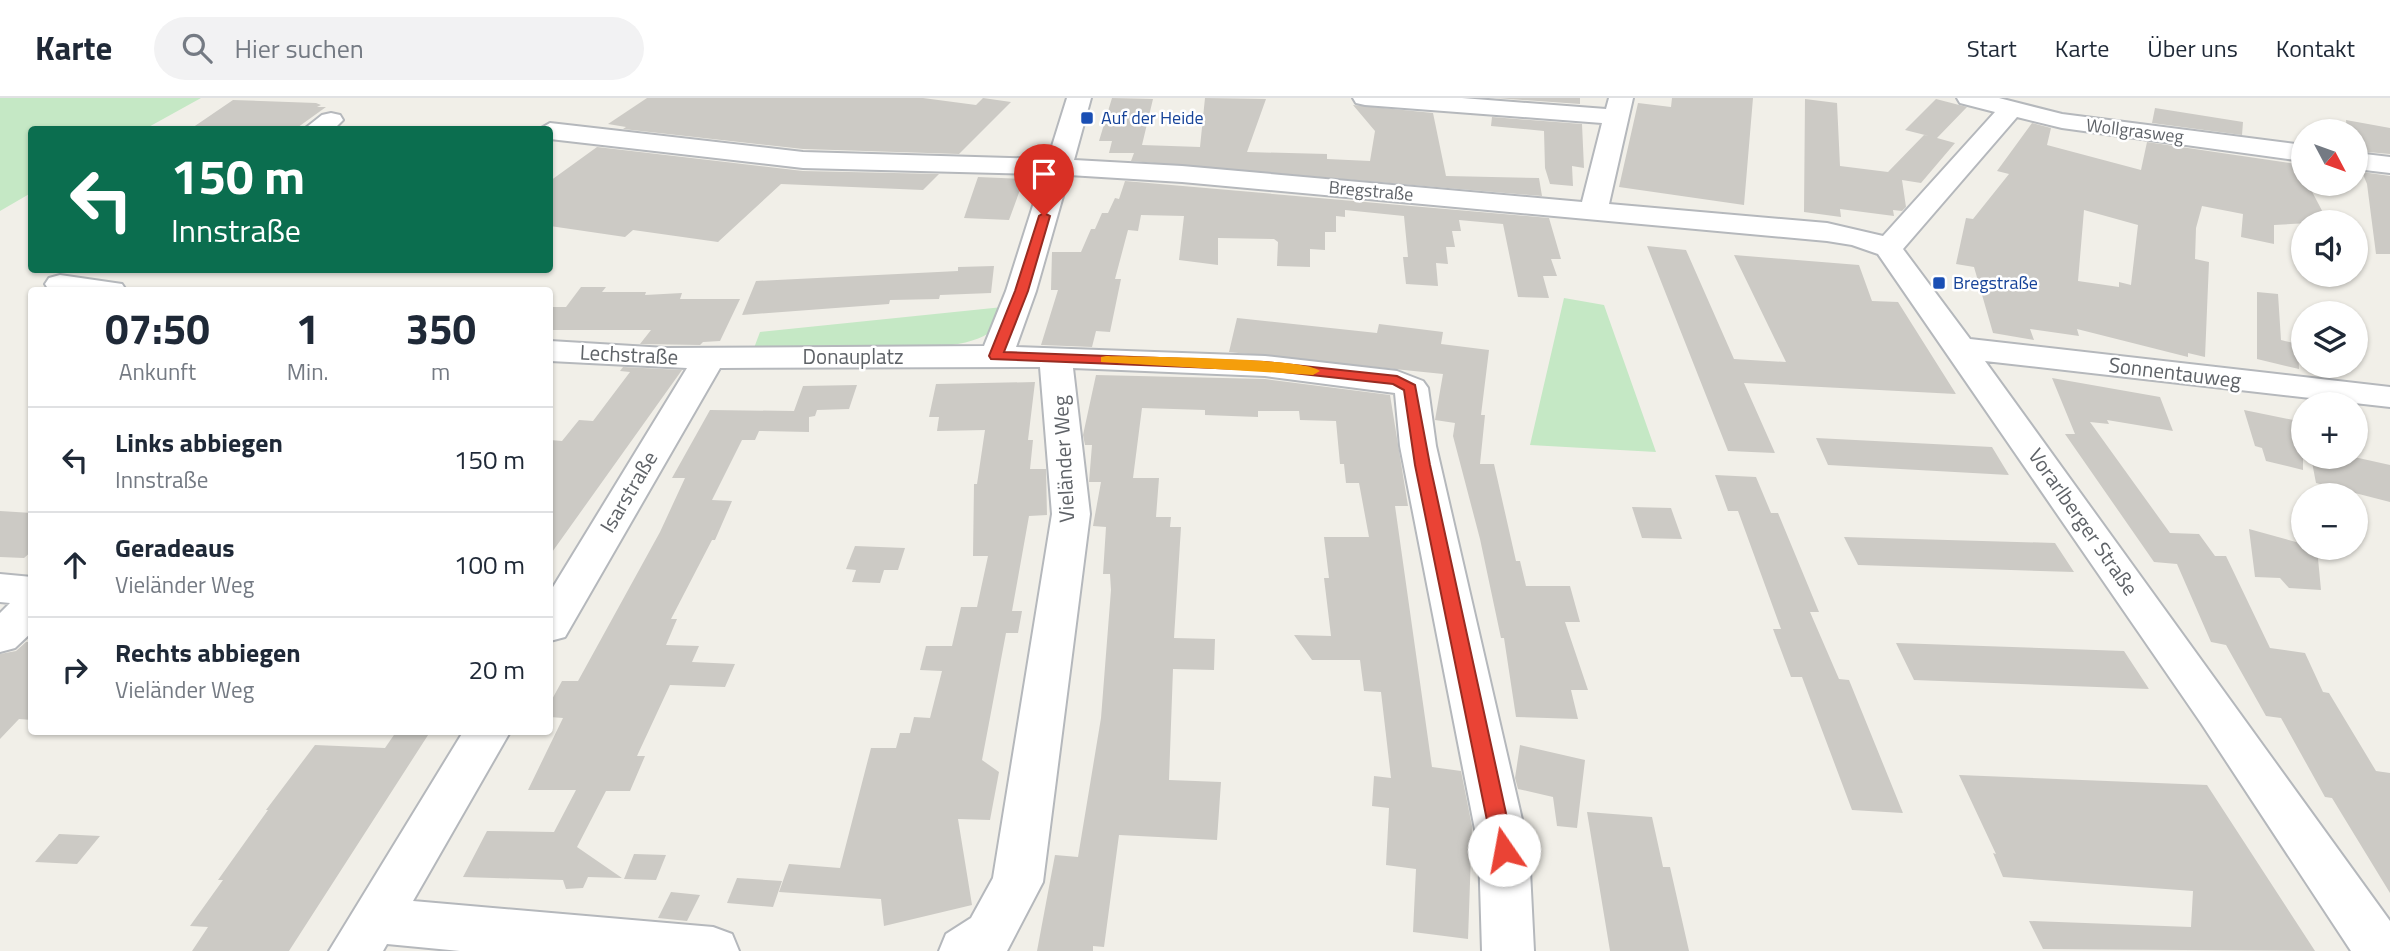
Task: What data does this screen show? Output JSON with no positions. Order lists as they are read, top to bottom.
{
  "streets": {
    "street": [
      "Wollgrasweg",
      "Bregstraße",
      "Lechstraße",
      "Donauplatz",
      "Sonnentauweg",
      "Vieländer Weg",
      "Isarstraße",
      "Vorarlberger Straße"
    ]
  },
  "crossings": [
    ["Bregstraße", "Vorarlberger Straße"],
    ["Lechstraße", "Donauplatz"],
    ["Lechstraße", "Isarstraße"],
    ["Donauplatz", "Isarstraße"],
    ["Sonnentauweg", "Vorarlberger Straße"]
  ],
  "places": {
    "transit": ["Auf der Heide", "Bregstraße"]
  },
  "north": "bottom right",
  "page": {
    "header": "Karte",
    "search": "Hier suchen",
    "nav": [
      "Start",
      "Karte",
      "Über uns",
      "Kontakt"
    ],
    "map_buttons": ["+", "−"],
    "turn": ["150 m", "Innstraße"],
    "eta": [
      "07:50",
      "Ankunft",
      "1",
      "Min.",
      "350",
      "m"
    ],
    "list": [
      {
        "name": "Links abbiegen",
        "note": "Innstraße",
        "value": "150 m"
      },
      {
        "name": "Geradeaus",
        "note": "Vieländer Weg",
        "value": "100 m"
      },
      {
        "name": "Rechts abbiegen",
        "note": "Vieländer Weg",
        "value": "20 m"
      }
    ]
  }
}
